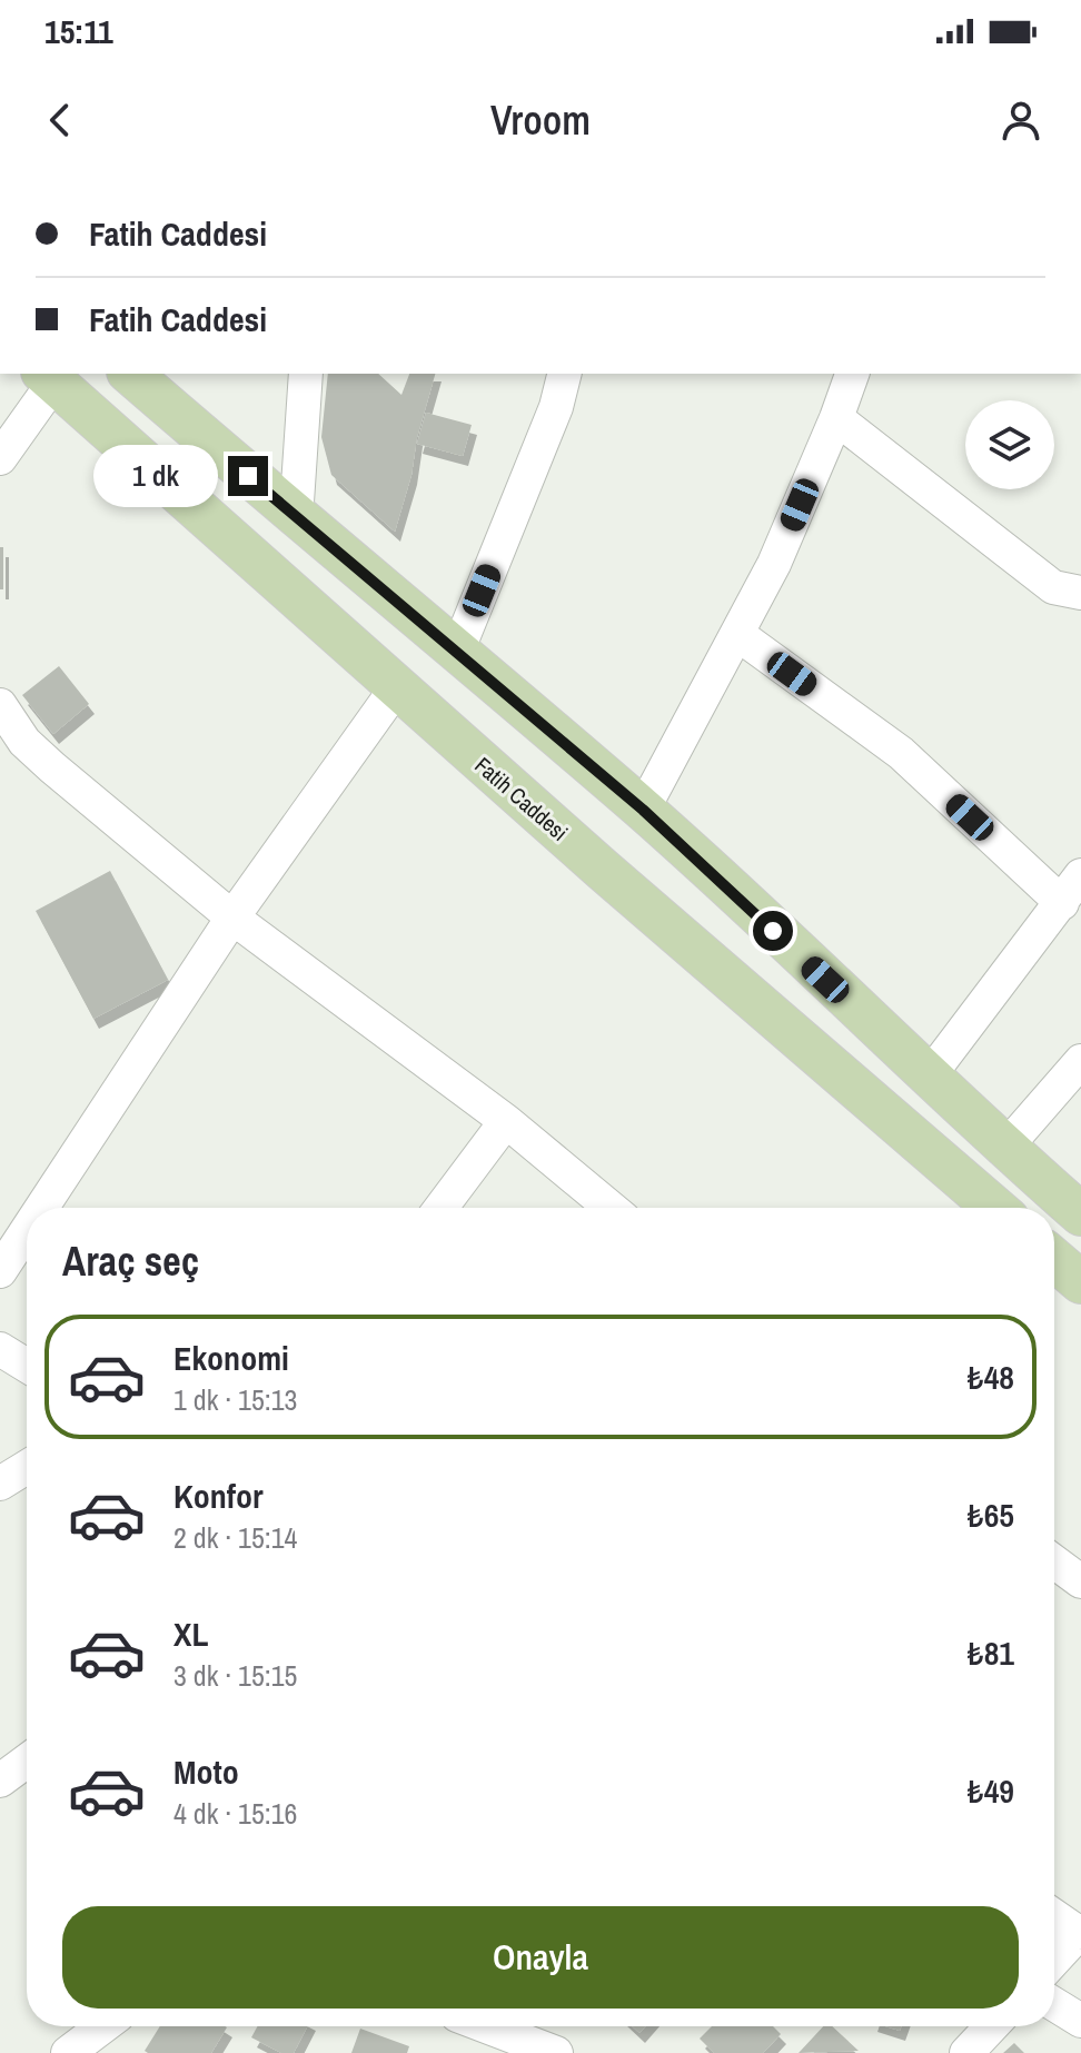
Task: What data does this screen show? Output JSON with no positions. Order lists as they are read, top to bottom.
{
  "streets": {
    "main road": ["Fatih Caddesi"]
  },
  "page": {
    "status": "15:11",
    "header": "Vroom",
    "banner": ["Fatih Caddesi", "Fatih Caddesi"],
    "bubble": "1 dk",
    "heading": "Araç seç",
    "list": [
      {
        "name": "Ekonomi",
        "note": "1 dk · 15:13",
        "value": "₺48"
      },
      {
        "name": "Konfor",
        "note": "2 dk · 15:14",
        "value": "₺65"
      },
      {
        "name": "XL",
        "note": "3 dk · 15:15",
        "value": "₺81"
      },
      {
        "name": "Moto",
        "note": "4 dk · 15:16",
        "value": "₺49"
      }
    ],
    "buttons": "Onayla"
  }
}
